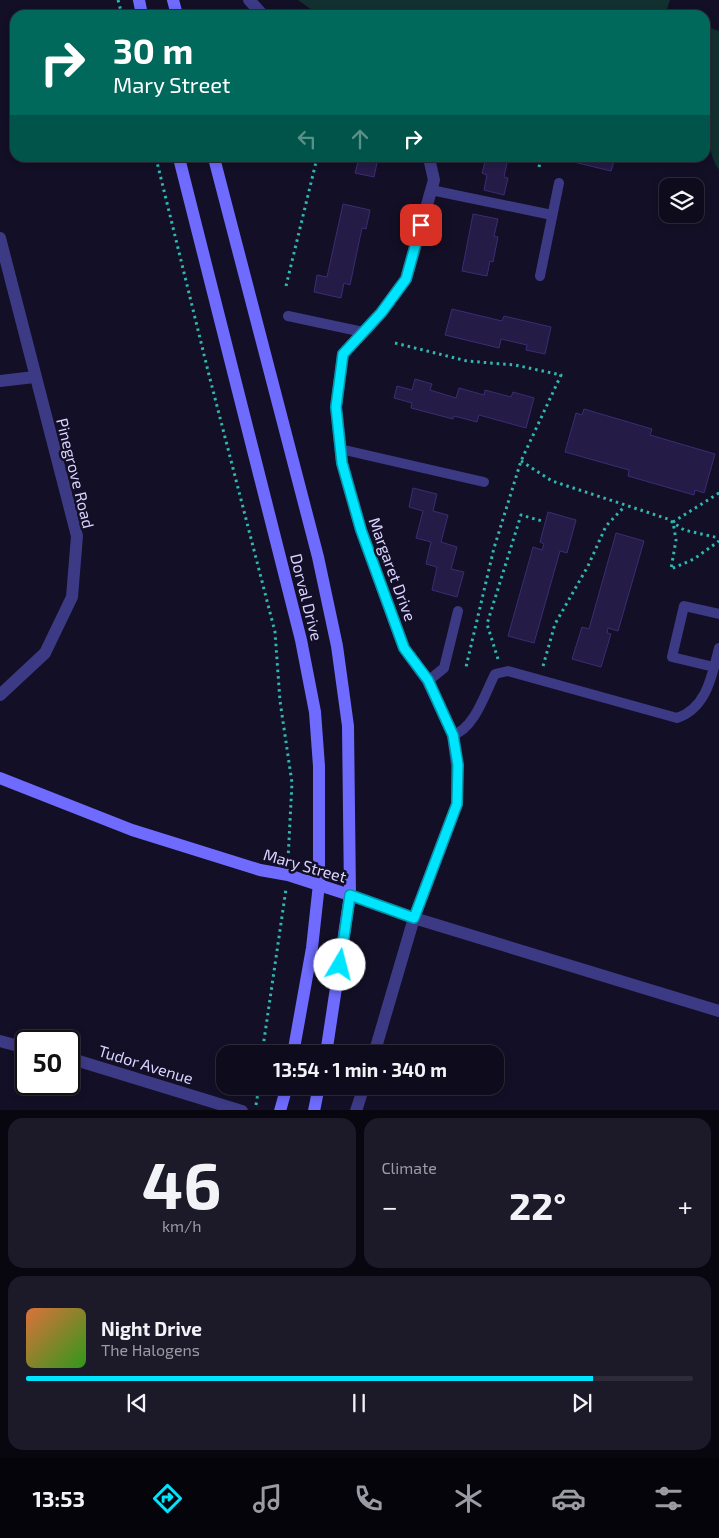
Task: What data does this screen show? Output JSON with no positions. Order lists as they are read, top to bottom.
{
  "streets": {
    "main road": ["Dorval Drive", "Mary Street"],
    "street": ["Pinegrove Road", "Margaret Drive", "Tudor Avenue"]
  },
  "crossings": [
    ["Margaret Drive", "Mary Street"],
    ["Dorval Drive", "Mary Street"]
  ],
  "page": {
    "turn": ["30 m", "Mary Street"],
    "limit": "50",
    "trip": "13:54 · 1 min · 340 m",
    "tile": [
      ["46", "km/h"],
      "Climate"
    ],
    "heat": ["−", "22°", "+"],
    "song": ["Night Drive", "The Halogens"],
    "tabs": "13:53"
  }
}
